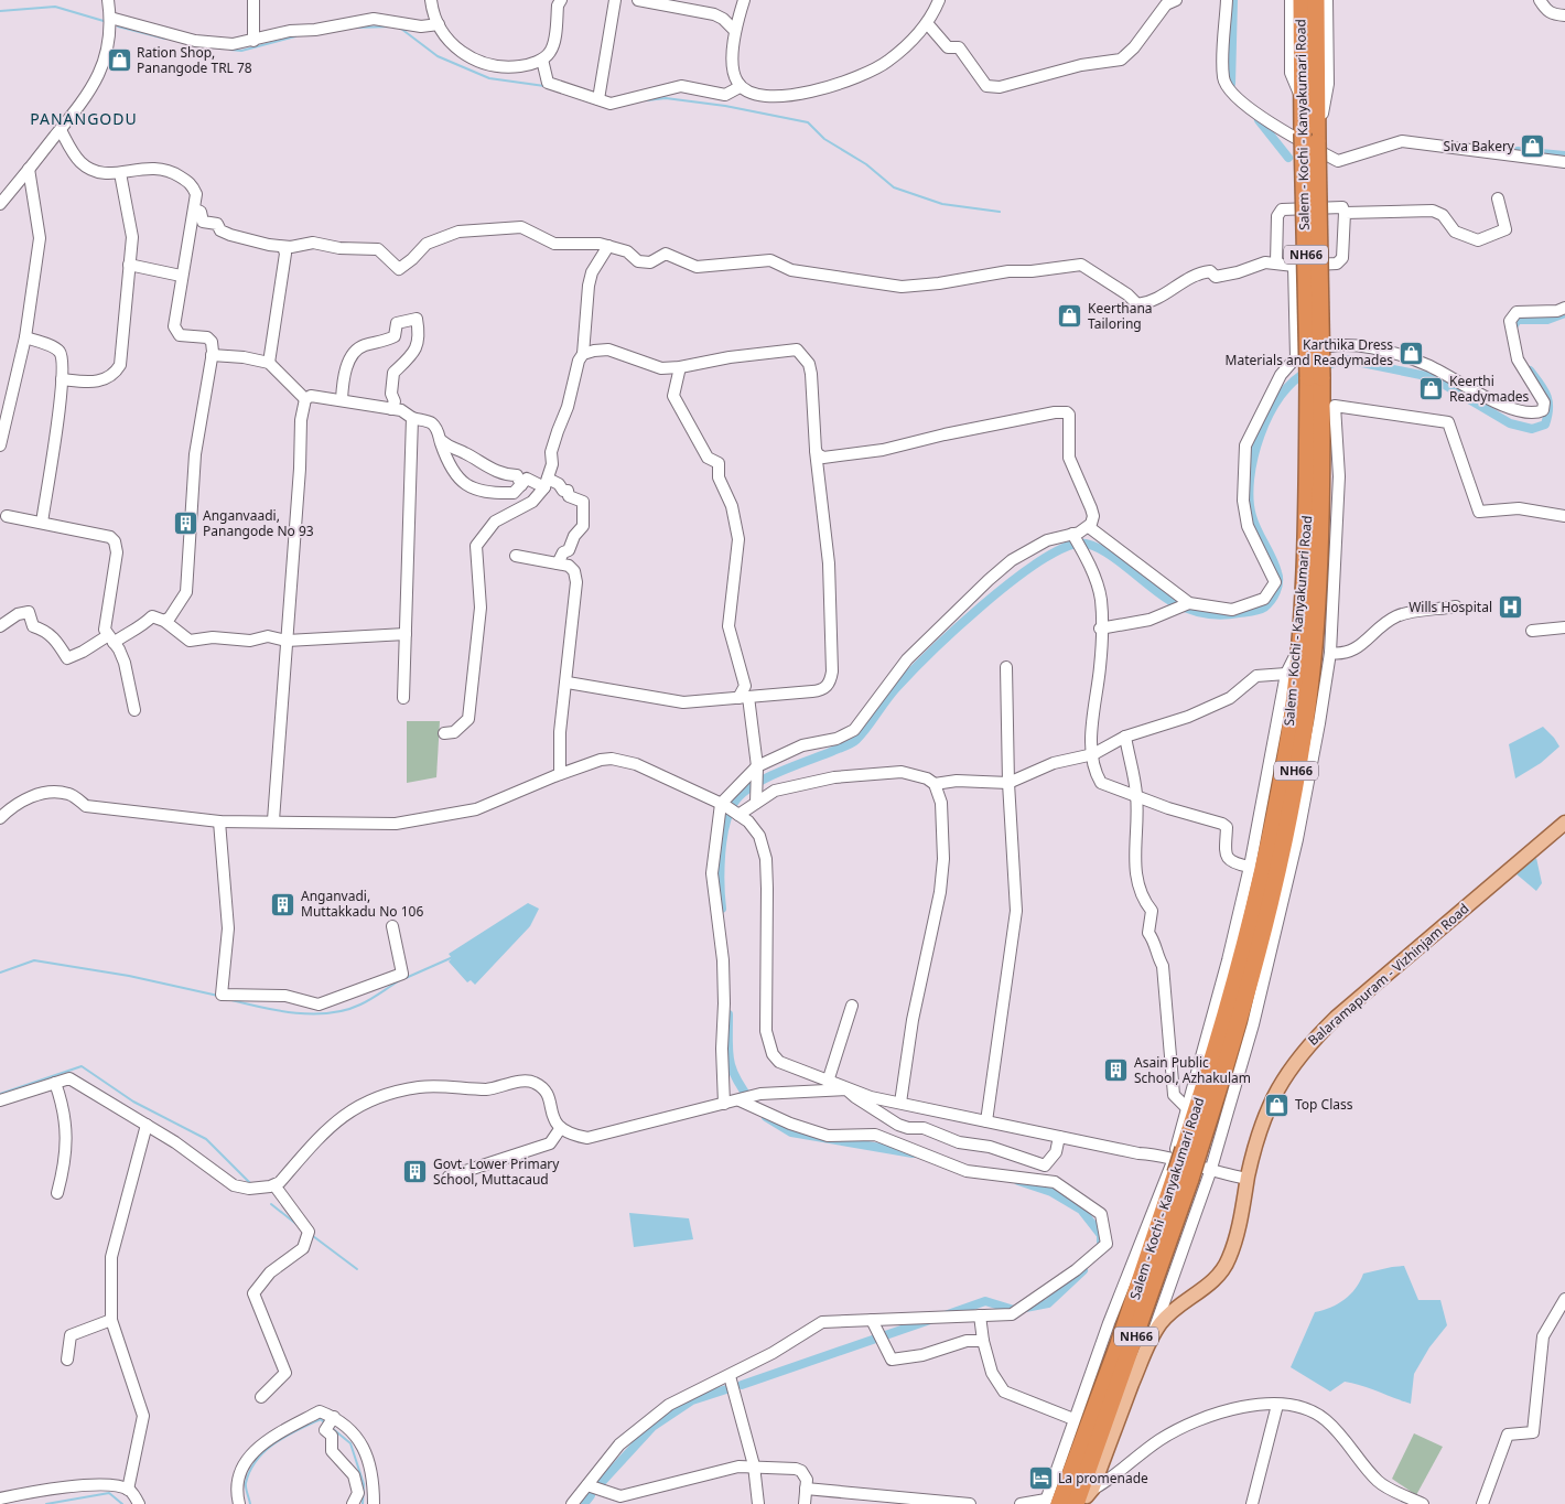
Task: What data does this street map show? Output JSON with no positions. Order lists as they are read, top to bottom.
{
  "streets": {
    "highway": ["Salem - Kochi - Kanyakumari Road", "NH66"],
    "main road": ["Balaramapuram - Vizhinjam Road"]
  },
  "crossings": [
    ["Salem - Kochi - Kanyakumari Road", "Balaramapuram - Vizhinjam Road"]
  ],
  "districts": ["PANANGODU"],
  "places": {
    "shop": [
      "Ration Shop, Panangode TRL 78",
      "Siva Bakery",
      "Keerthana Tailoring",
      "Karthika Dress Materials and Readymades",
      "Keerthi Readymades",
      "Top Class"
    ],
    "building": [
      "Anganvaadi, Panangode No 93",
      "Anganvadi, Muttakkadu No 106",
      "Asain Public School, Azhakulam",
      "Govt. Lower Primary School, Muttacaud"
    ],
    "hospital": ["Wills Hospital"],
    "hotel": ["La promenade"]
  }
}
